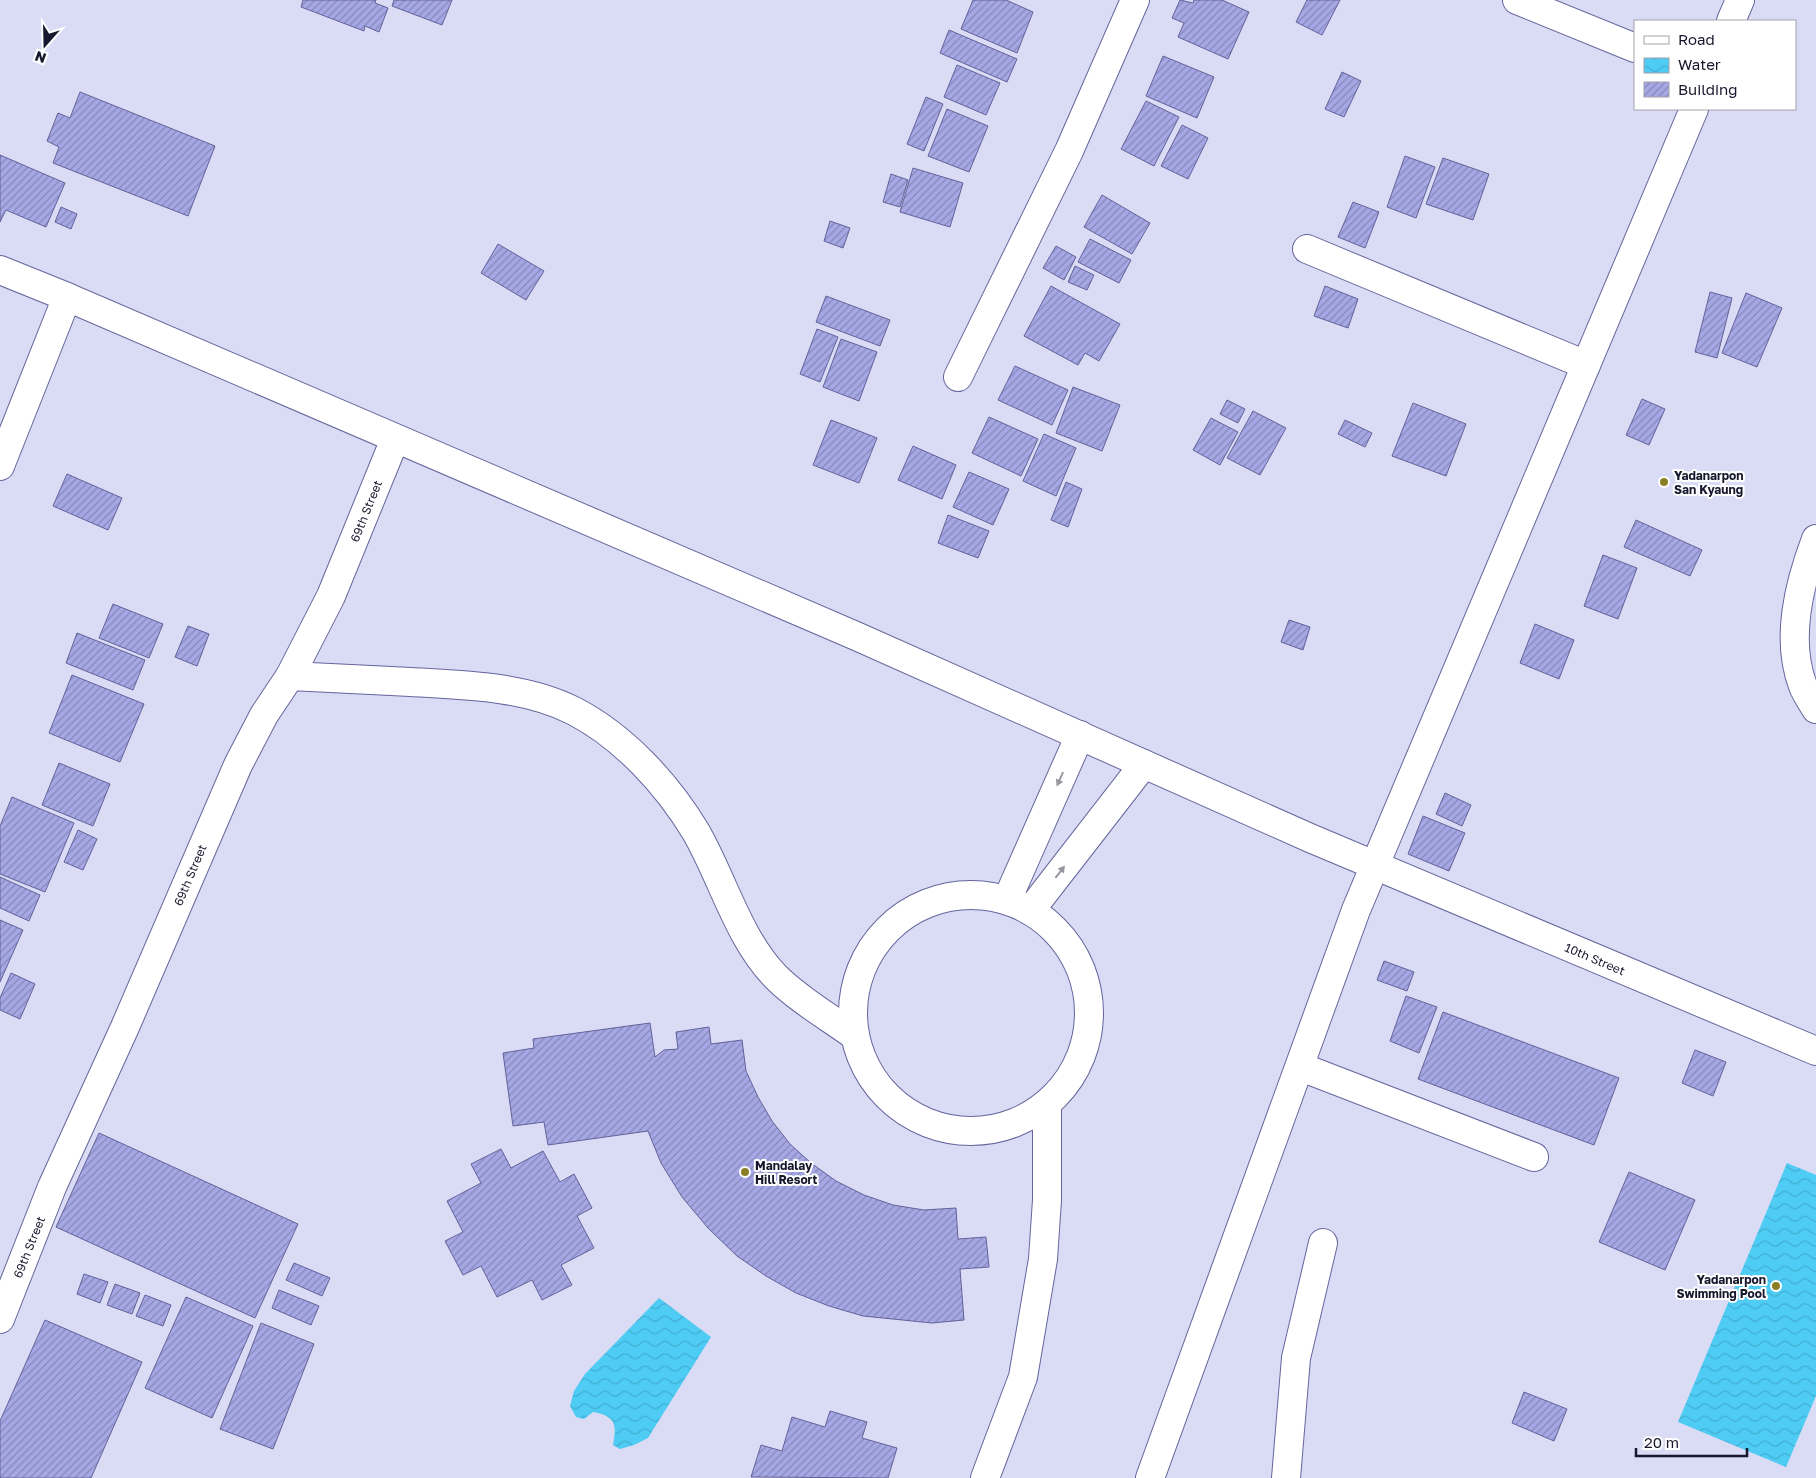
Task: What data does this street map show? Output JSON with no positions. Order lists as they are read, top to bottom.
{
  "streets": {
    "street": ["69th Street", "10th Street"]
  },
  "crossings": [
    ["69th Street", "10th Street"]
  ],
  "places": ["Yadanarpon San Kyaung", "Mandalay Hill Resort", "Yadanarpon Swimming Pool"],
  "legend": ["Road", "Water", "Building"],
  "scale_bar": "20 m",
  "north": "bottom"
}
